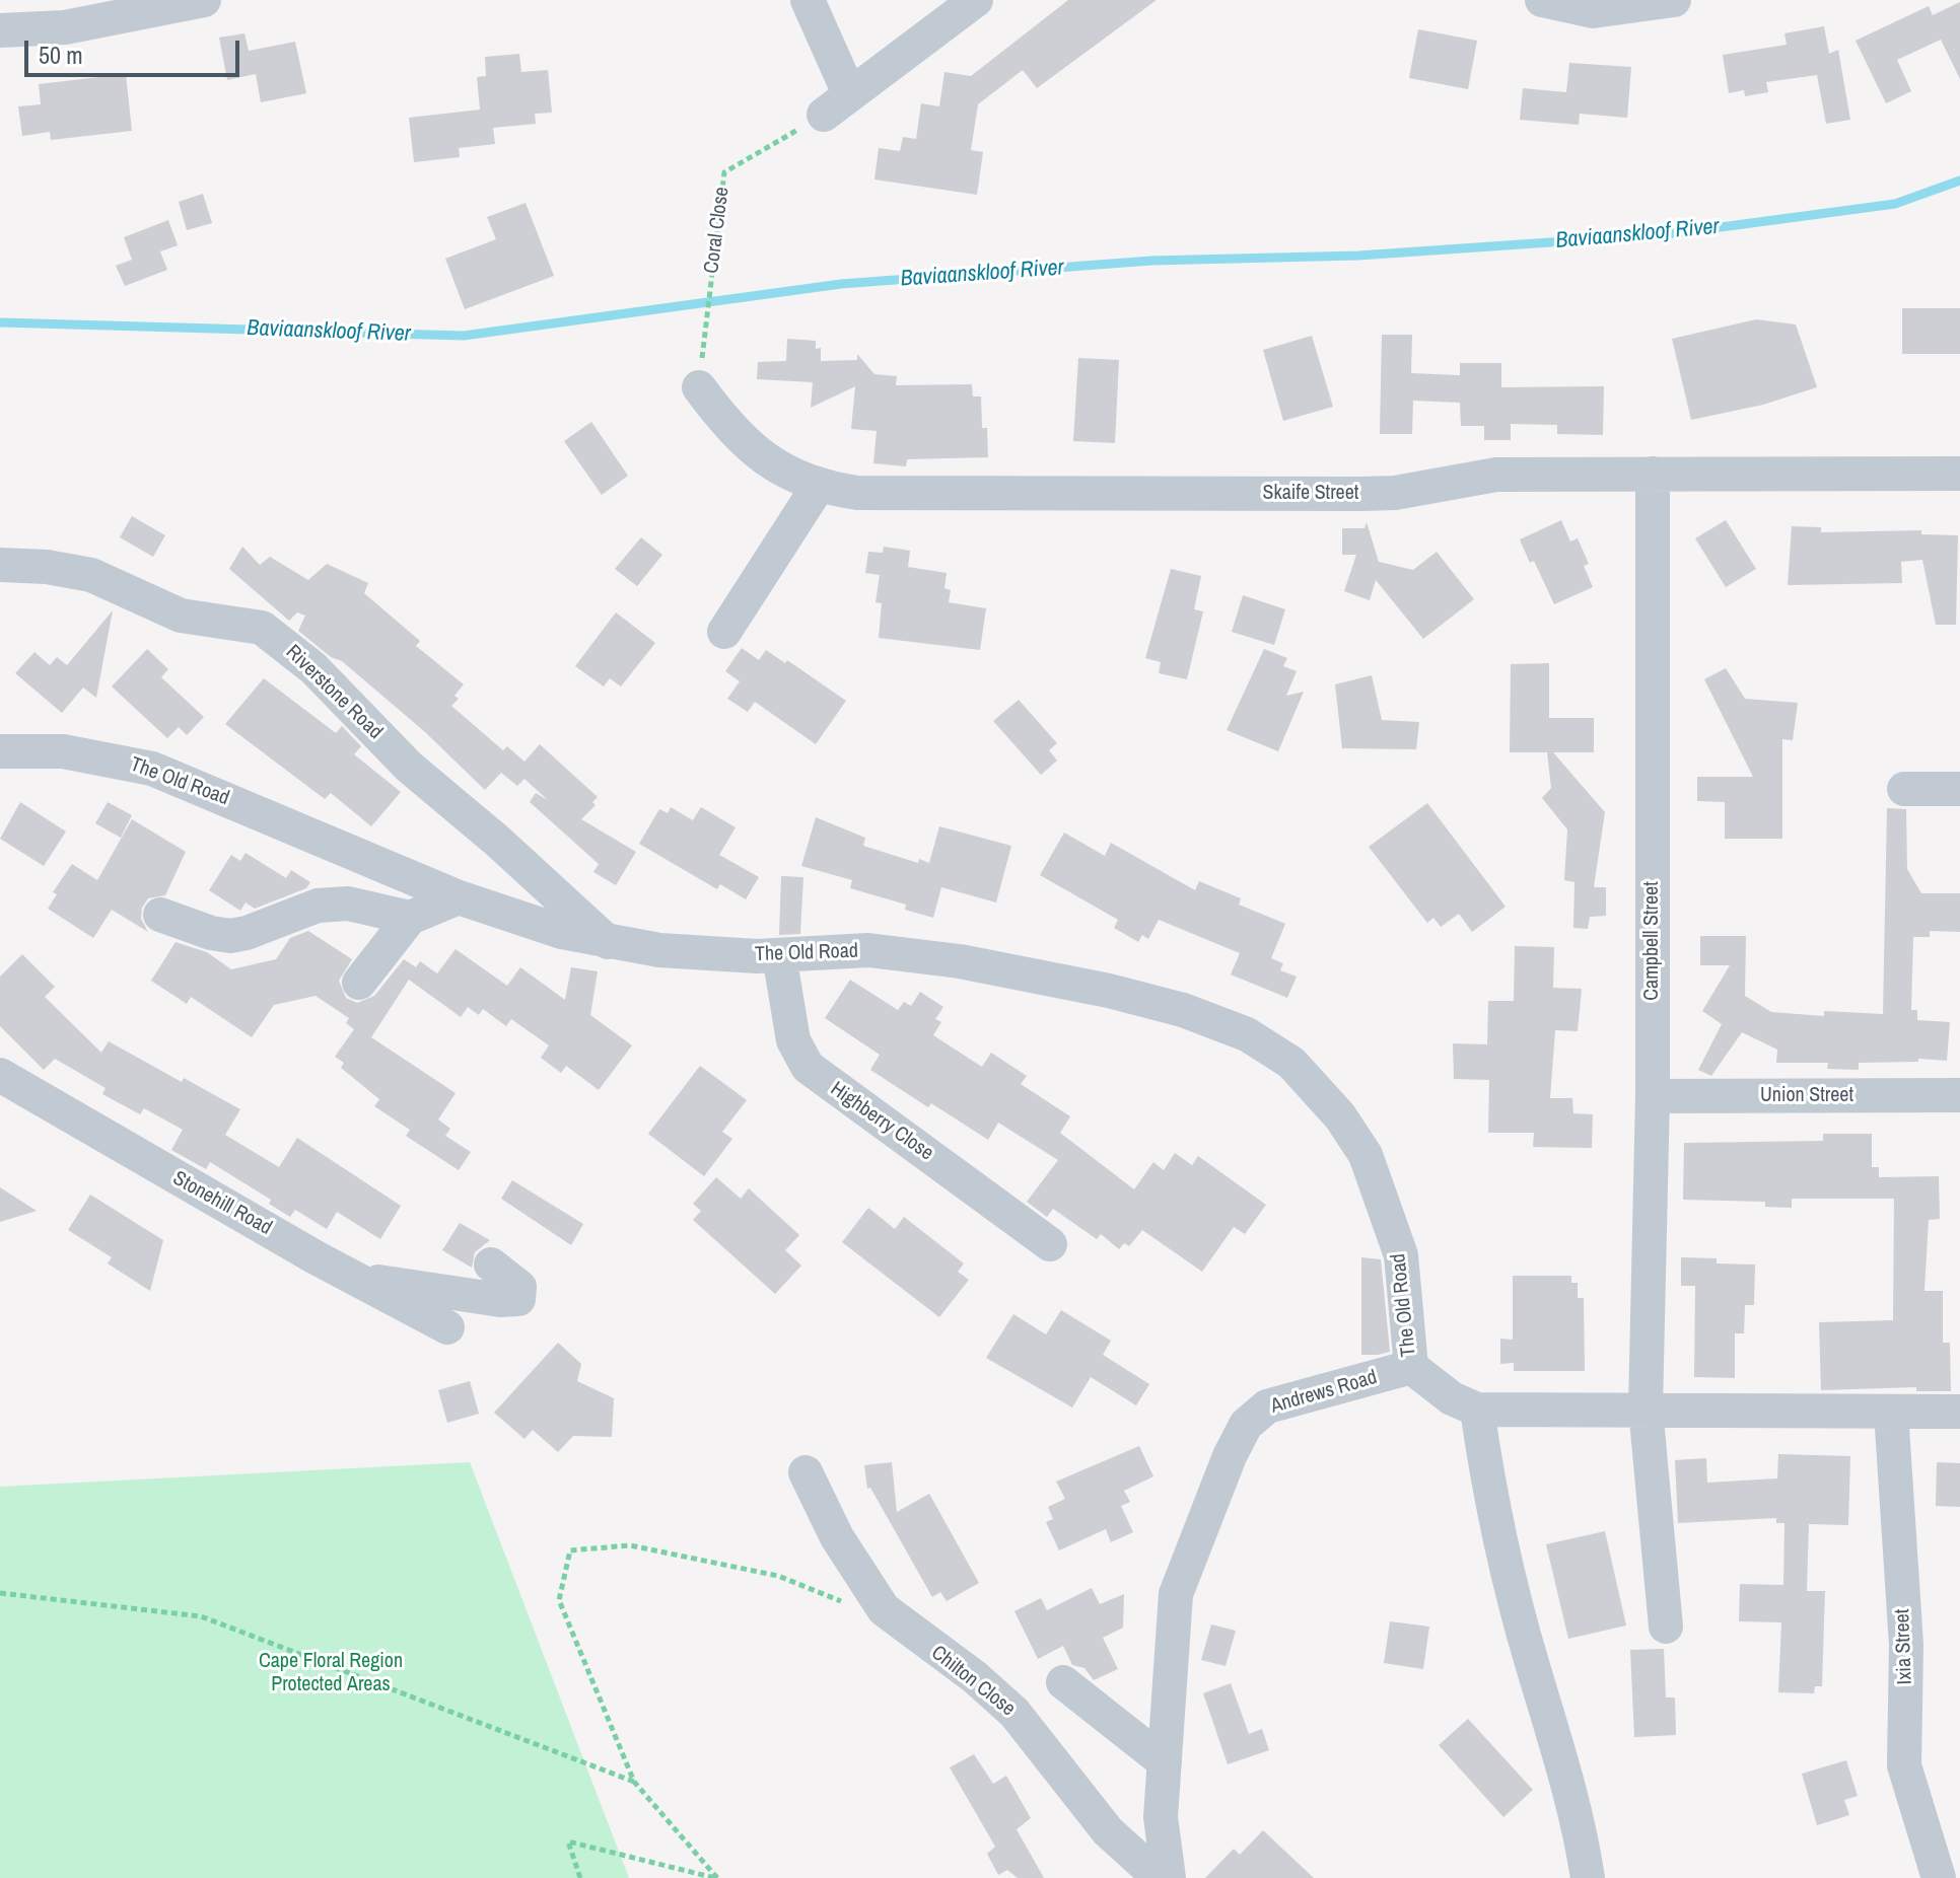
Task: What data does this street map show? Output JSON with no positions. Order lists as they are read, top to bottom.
{
  "streets": {
    "street": [
      "Skaife Street",
      "Riverstone Road",
      "The Old Road",
      "Campbell Street",
      "Union Street",
      "Highberry Close",
      "Stonehill Road",
      "Andrews Road",
      "Ixia Street",
      "Chilton Close"
    ],
    "path": ["Coral Close"]
  },
  "crossings": [
    ["Coral Close", "Skaife Street"],
    ["Skaife Street", "Campbell Street"],
    ["Riverstone Road", "The Old Road"],
    ["The Old Road", "Highberry Close"],
    ["The Old Road", "Andrews Road"],
    ["Campbell Street", "Union Street"]
  ],
  "water": ["Baviaanskloof River"],
  "parks": ["Cape Floral Region Protected Areas"],
  "scale_bar": "50 m"
}
